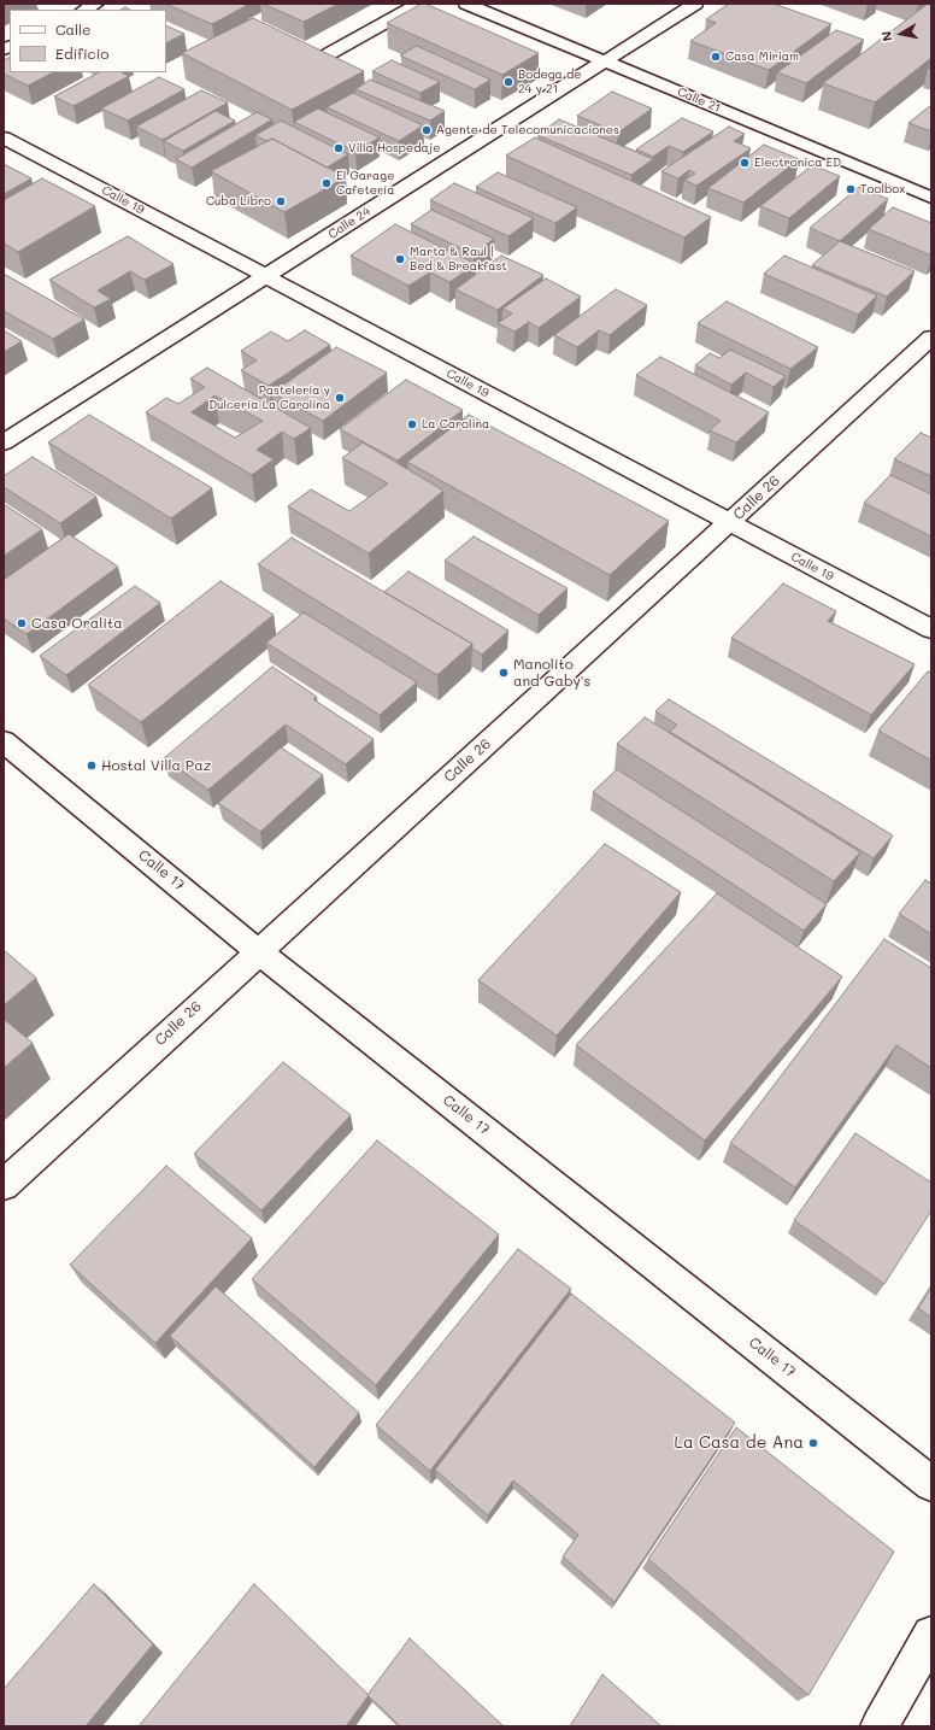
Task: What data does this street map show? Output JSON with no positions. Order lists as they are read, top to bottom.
{
  "streets": {
    "street": [
      "Calle 21",
      "Calle 19",
      "Calle 24",
      "Calle 26",
      "Calle 17"
    ]
  },
  "crossings": [
    ["Calle 21", "Calle 24"],
    ["Calle 19", "Calle 24"],
    ["Calle 19", "Calle 26"],
    ["Calle 26", "Calle 17"]
  ],
  "places": [
    "Casa Miriam",
    "Bodega de 24 y 21",
    "Agente de Telecomunicaciones",
    "Villa Hospedaje",
    "Electronica ED",
    "El Garage Cafetería",
    "Toolbox",
    "Cuba Libro",
    "Marta & Raul | Bed & Breakfast",
    "Pastelería y Dulcería La Carolina",
    "La Carolina",
    "Casa Oralita",
    "Manolito and Gaby's",
    "Hostal Villa Paz",
    "La Casa de Ana"
  ],
  "legend": ["Calle", "Edificio"],
  "north": "left"
}
